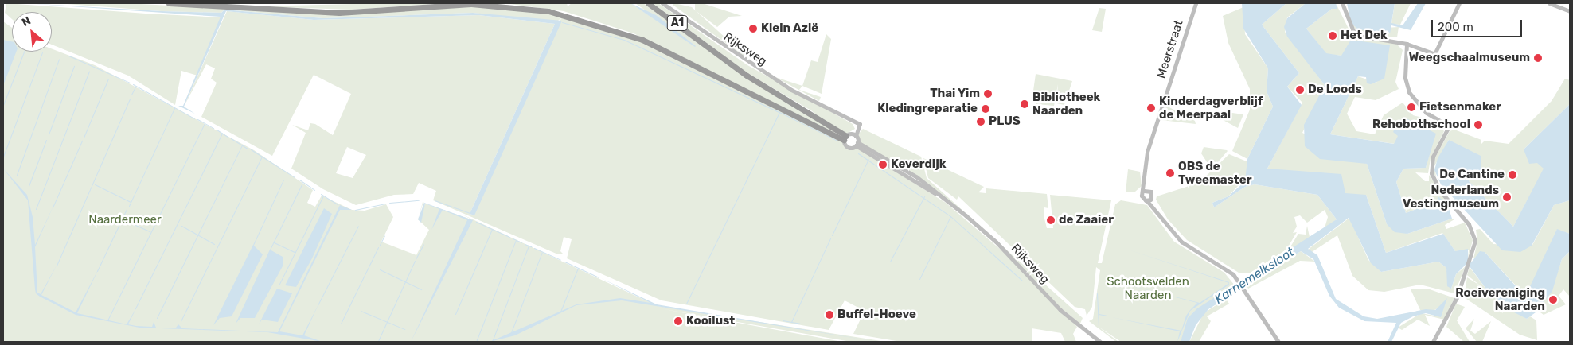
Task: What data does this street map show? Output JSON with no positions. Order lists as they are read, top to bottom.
{
  "streets": {
    "highway": ["A1"],
    "street": ["Rijksweg", "Meerstraat"]
  },
  "crossings": [
    ["A1", "Rijksweg"]
  ],
  "water": ["Karnemelksloot"],
  "parks": ["Naardermeer", "Schootsvelden Naarden"],
  "places": [
    "Klein Azië",
    "Het Dek",
    "Weegschaalmuseum",
    "De Loods",
    "Thai Yim",
    "Bibliotheek Naarden",
    "Fietsenmaker",
    "Kinderdagverblijf de Meerpaal",
    "Kledingreparatie",
    "PLUS",
    "Rehobothschool",
    "Keverdijk",
    "OBS de Tweemaster",
    "De Cantine",
    "Nederlands Vestingmuseum",
    "de Zaaier",
    "Roeivereniging Naarden",
    "Buffel-Hoeve",
    "Kooilust"
  ],
  "scale_bar": "200 m",
  "north": "top left"
}
